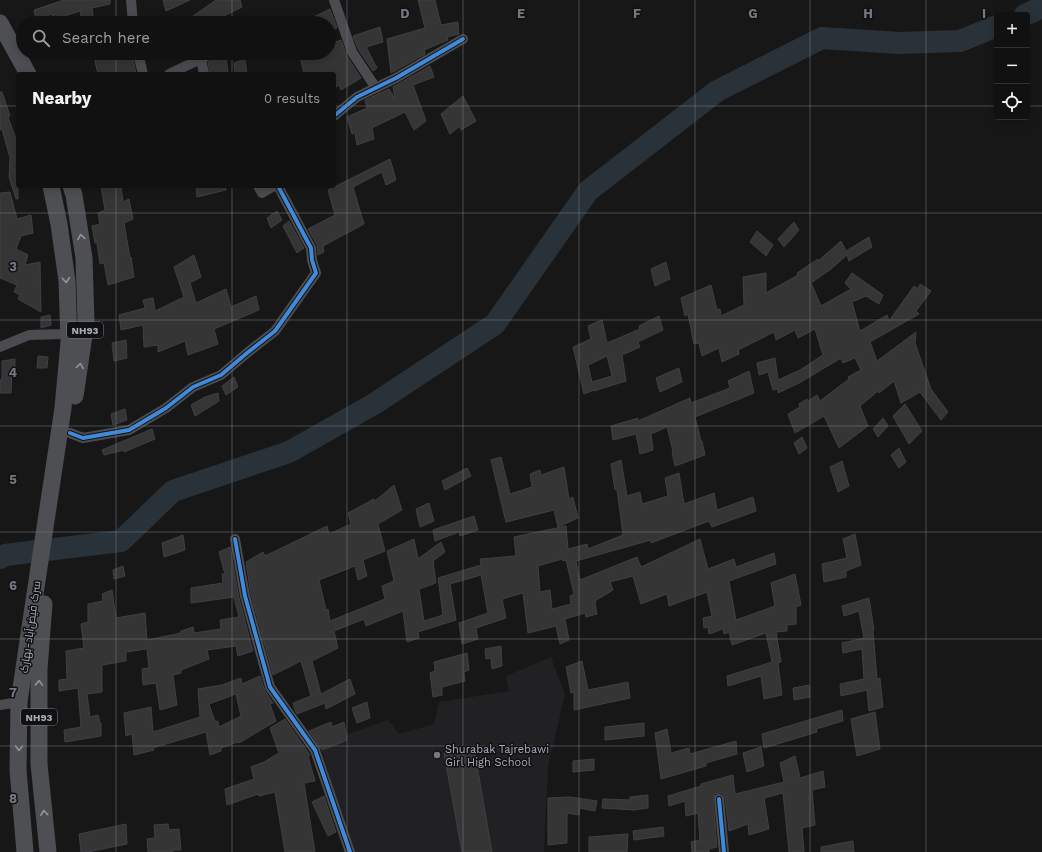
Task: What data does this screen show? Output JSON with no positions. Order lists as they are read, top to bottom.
{
  "streets": {
    "main road": ["NH93", "سرک فیض‌آباد-بهارک"]
  },
  "crossings": [
    ["NH93", "سرک فیض‌آباد-بهارک"]
  ],
  "places": ["Shurabak Tajrebawi Girl High School"],
  "page": {
    "map_buttons": ["+", "−"],
    "search": "Search here",
    "heading": ["Nearby", "0 results"]
  },
  "grid": {
    "columns": [
      "D",
      "E",
      "F",
      "G",
      "H",
      "I"
    ],
    "rows": [
      "3",
      "4",
      "5",
      "6",
      "7",
      "8"
    ]
  }
}
